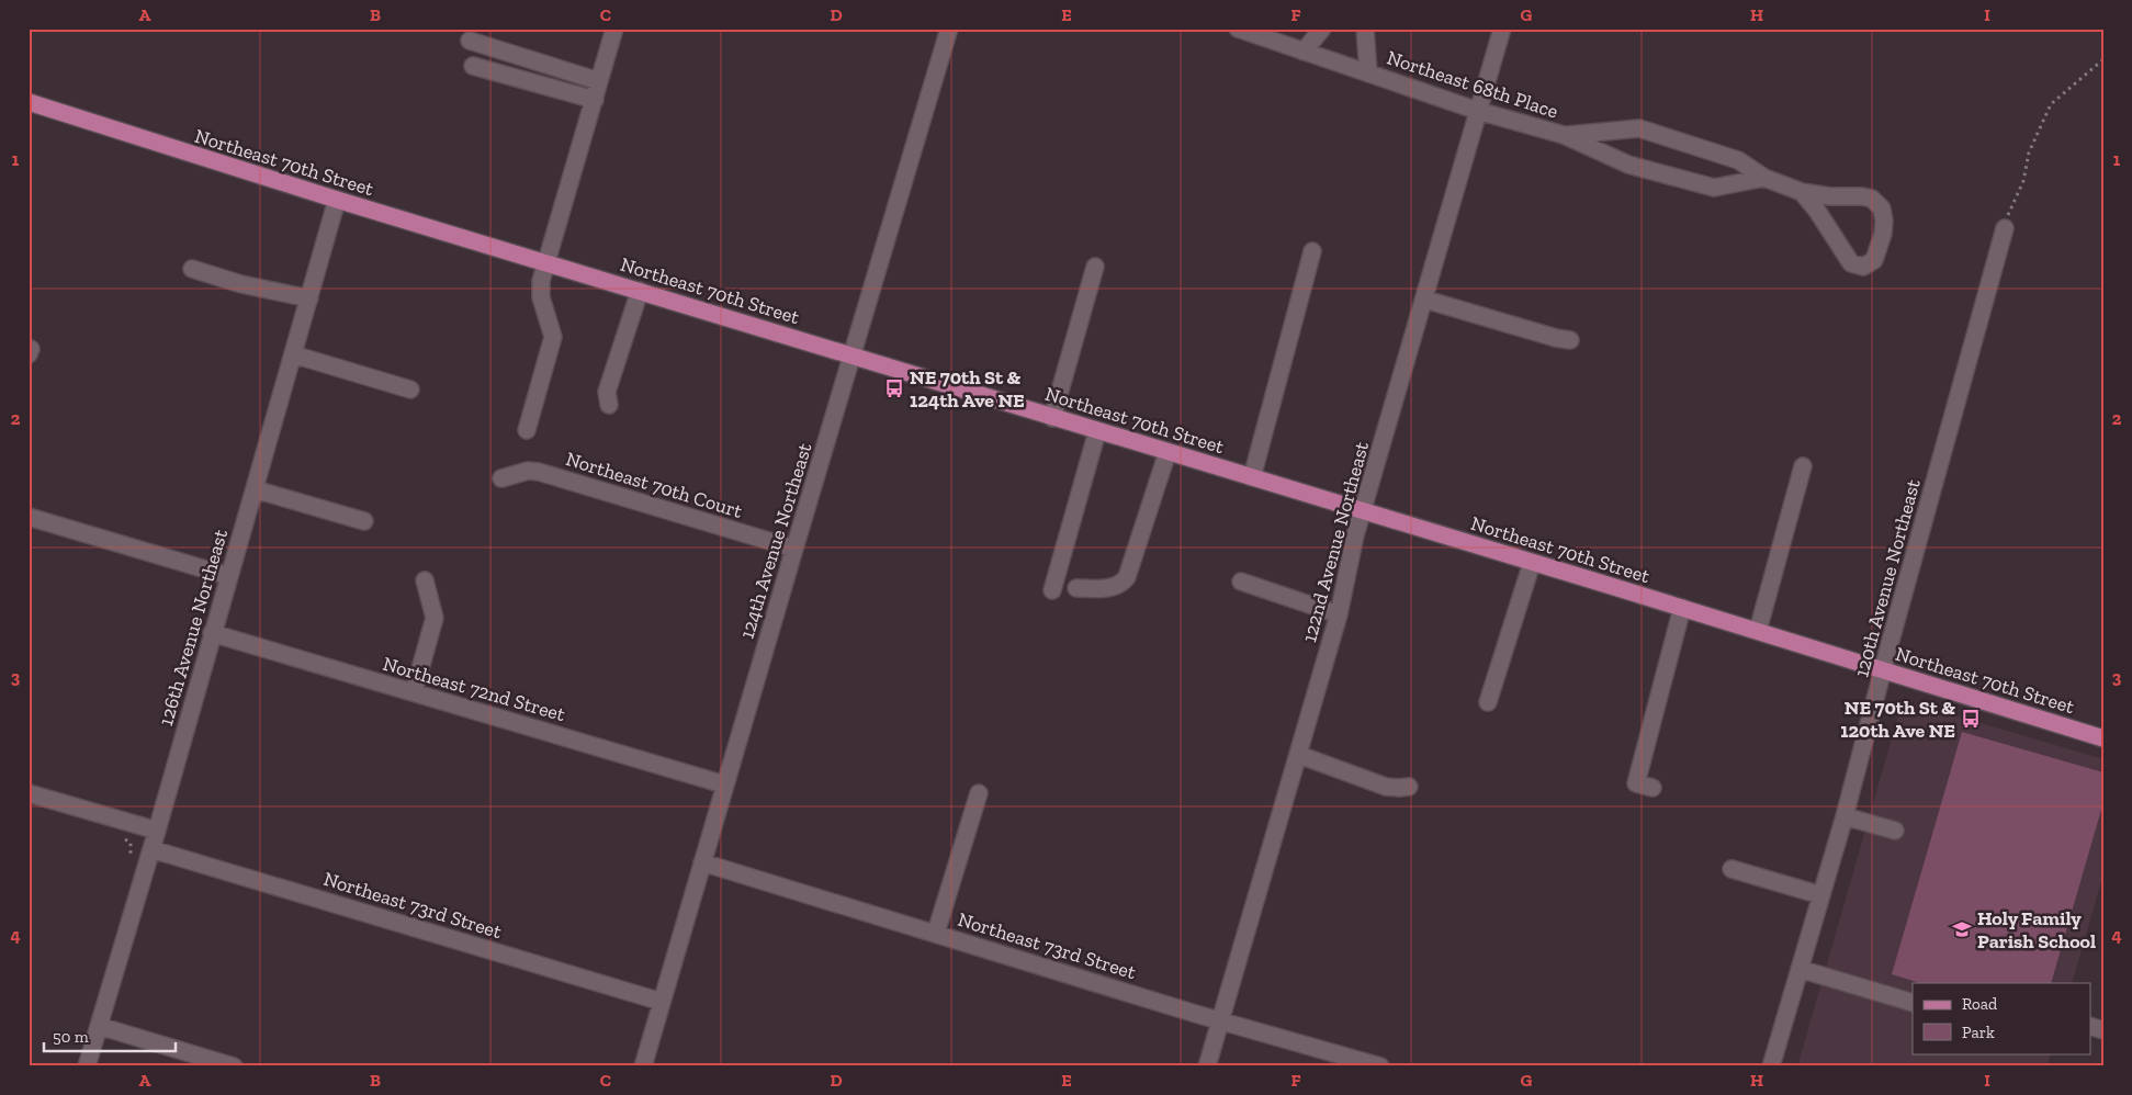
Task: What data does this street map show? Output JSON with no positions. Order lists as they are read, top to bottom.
{
  "streets": {
    "main road": ["Northeast 70th Street"],
    "street": [
      "Northeast 68th Place",
      "Northeast 70th Court",
      "124th Avenue Northeast",
      "122nd Avenue Northeast",
      "120th Avenue Northeast",
      "126th Avenue Northeast",
      "Northeast 72nd Street",
      "Northeast 73rd Street"
    ]
  },
  "crossings": [
    ["Northeast 68th Place", "122nd Avenue Northeast"],
    ["Northeast 70th Street", "124th Avenue Northeast"],
    ["Northeast 70th Street", "122nd Avenue Northeast"],
    ["Northeast 70th Street", "120th Avenue Northeast"],
    ["Northeast 70th Street", "126th Avenue Northeast"],
    ["Northeast 70th Court", "124th Avenue Northeast"],
    ["124th Avenue Northeast", "Northeast 72nd Street"],
    ["124th Avenue Northeast", "Northeast 73rd Street"],
    ["122nd Avenue Northeast", "Northeast 73rd Street"],
    ["126th Avenue Northeast", "Northeast 72nd Street"],
    ["126th Avenue Northeast", "Northeast 73rd Street"]
  ],
  "places": {
    "bus stop": ["NE 70th St & 124th Ave NE", "NE 70th St & 120th Ave NE"],
    "school or university": ["Holy Family Parish School"]
  },
  "legend": ["Road", "Park"],
  "scale_bar": "50 m",
  "grid": {
    "columns": [
      "A",
      "B",
      "C",
      "D",
      "E",
      "F",
      "G",
      "H",
      "I"
    ],
    "rows": [
      "1",
      "2",
      "3",
      "4"
    ]
  }
}
